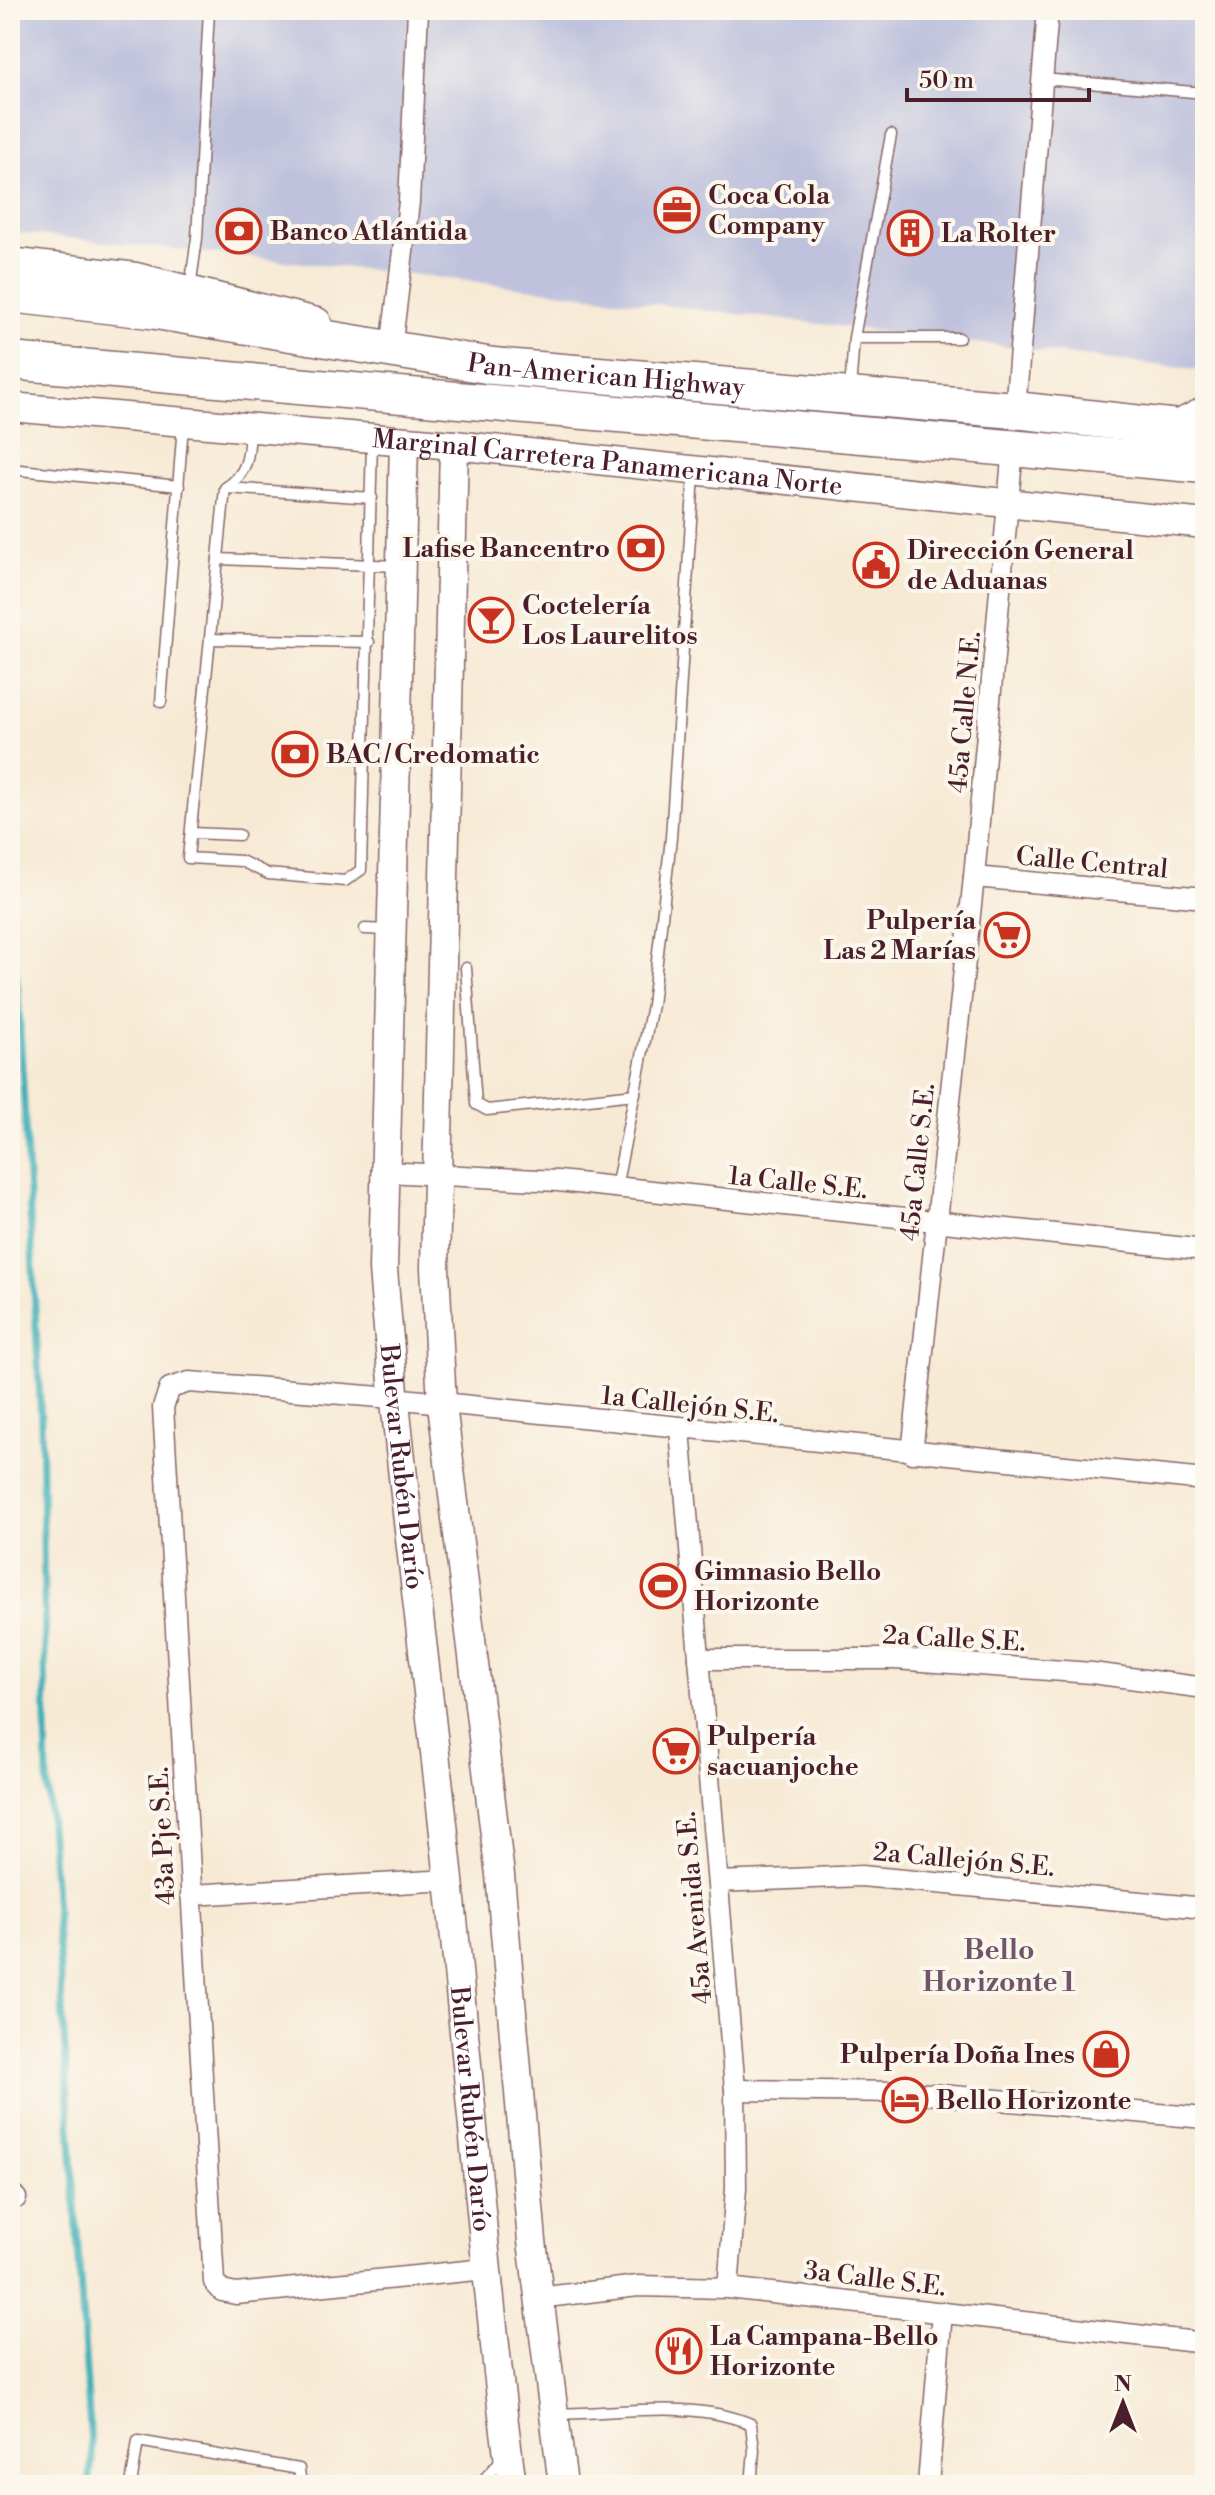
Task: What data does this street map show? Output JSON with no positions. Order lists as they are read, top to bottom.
{
  "streets": {
    "highway": ["Pan-American Highway"],
    "street": [
      "Marginal Carretera Panamericana Norte",
      "45a Calle N.E.",
      "Calle Central",
      "45a Calle S.E.",
      "1a Calle S.E.",
      "1a Callejón S.E.",
      "Bulevar Rubén Darío",
      "2a Calle S.E.",
      "43a Pje S.E.",
      "2a Callejón S.E.",
      "45a Avenida S.E.",
      "3a Calle S.E."
    ]
  },
  "crossings": [
    ["Marginal Carretera Panamericana Norte", "45a Calle N.E."],
    ["Marginal Carretera Panamericana Norte", "Bulevar Rubén Darío"],
    ["45a Calle N.E.", "Calle Central"],
    ["45a Calle N.E.", "45a Calle S.E."],
    ["Calle Central", "45a Calle S.E."],
    ["45a Calle S.E.", "1a Calle S.E."],
    ["45a Calle S.E.", "1a Callejón S.E."],
    ["1a Calle S.E.", "Bulevar Rubén Darío"],
    ["1a Callejón S.E.", "Bulevar Rubén Darío"],
    ["1a Callejón S.E.", "43a Pje S.E."],
    ["1a Callejón S.E.", "45a Avenida S.E."],
    ["Bulevar Rubén Darío", "43a Pje S.E."],
    ["Bulevar Rubén Darío", "3a Calle S.E."],
    ["2a Calle S.E.", "45a Avenida S.E."],
    ["2a Callejón S.E.", "45a Avenida S.E."],
    ["45a Avenida S.E.", "3a Calle S.E."]
  ],
  "districts": ["Bello Horizonte 1"],
  "places": {
    "office": ["Coca Cola Company"],
    "bank": ["Banco Atlántida", "Lafise Bancentro", "BAC / Credomatic"],
    "building": ["La Rolter"],
    "public building": ["Dirección General de Aduanas"],
    "bar": ["Coctelería Los Laurelitos"],
    "supermarket": ["Pulpería Las 2 Marías", "Pulpería sacuanjoche"],
    "sports": ["Gimnasio Bello Horizonte"],
    "shop": ["Pulpería Doña Ines"],
    "hotel": ["Bello Horizonte"],
    "restaurant": ["La Campana-Bello Horizonte"]
  },
  "scale_bar": "50 m",
  "north": "top"
}
